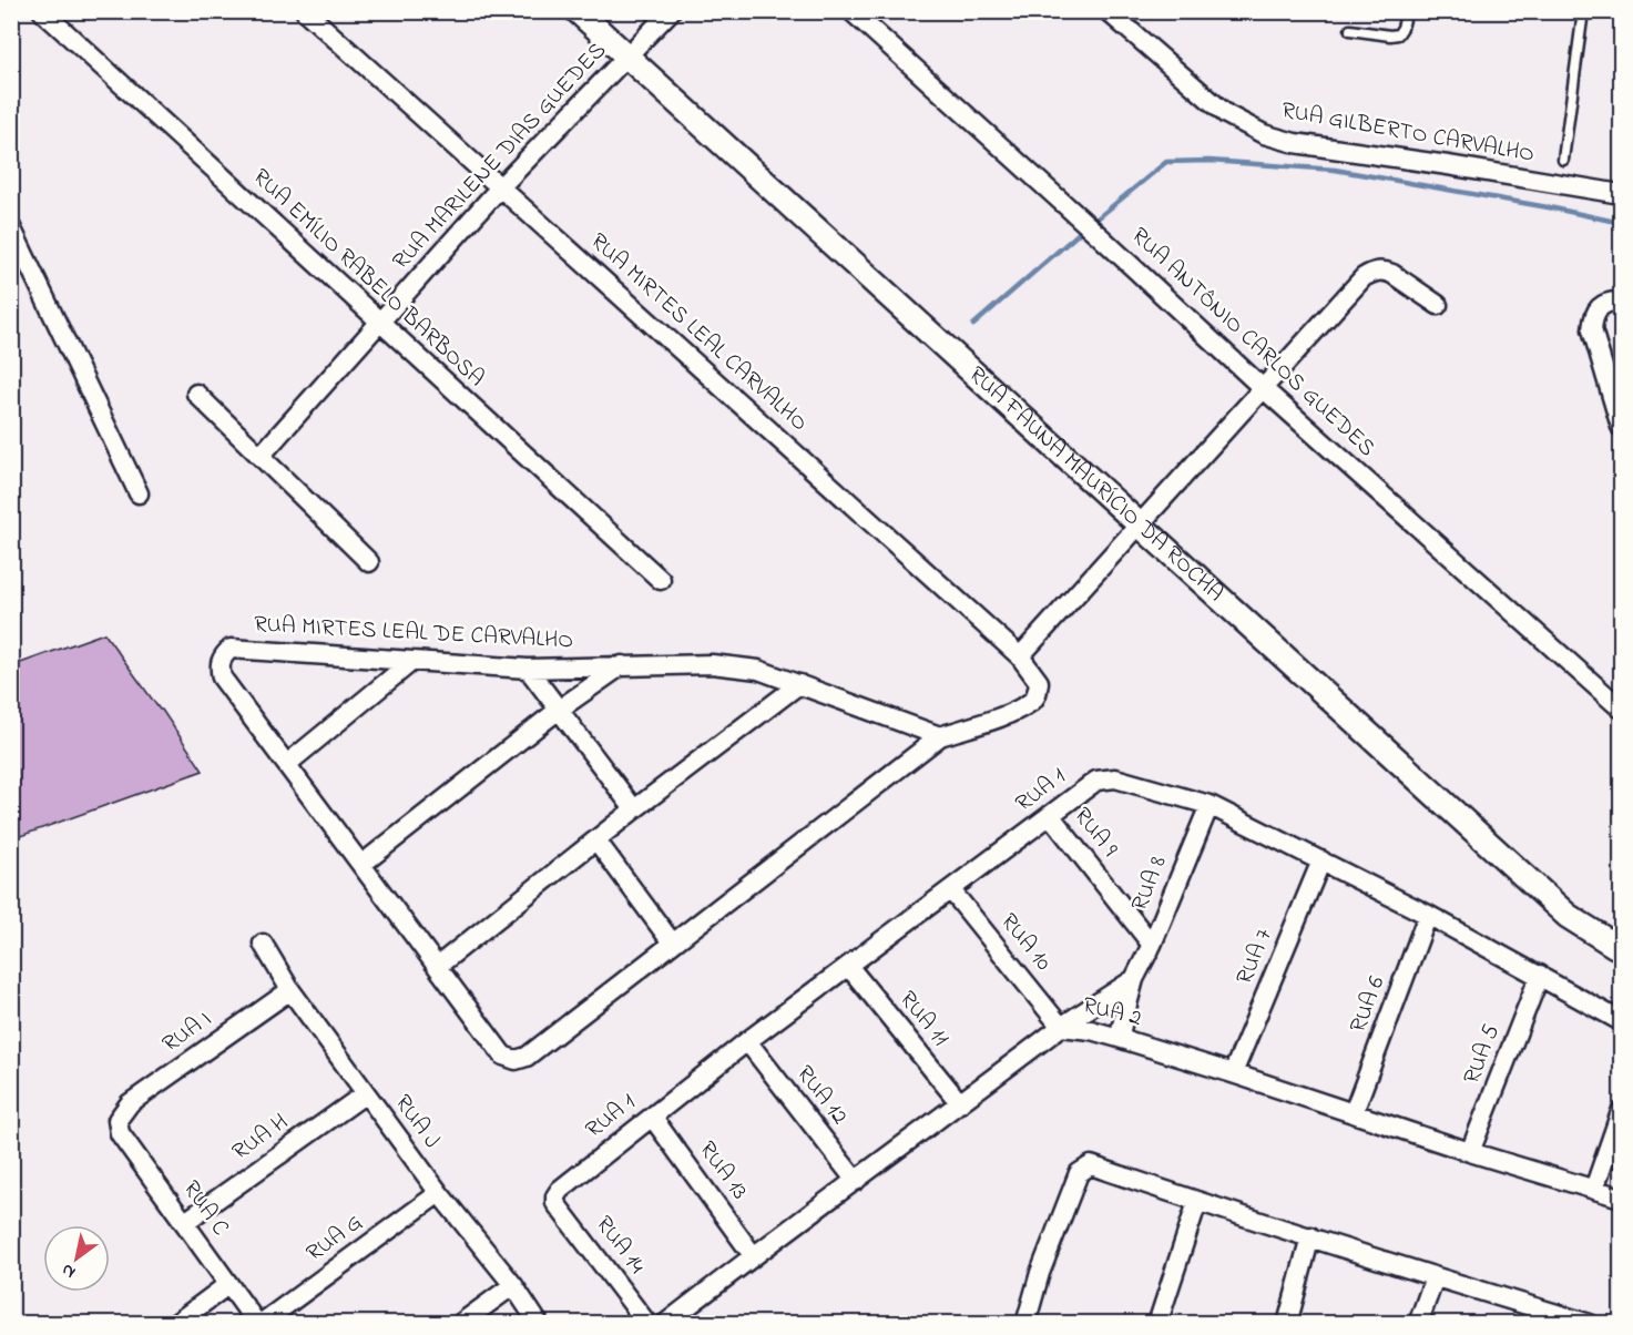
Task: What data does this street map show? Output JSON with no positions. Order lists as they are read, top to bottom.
{
  "streets": {
    "street": [
      "RUA GILBERTO CARVALHO",
      "RUA MARILENE DIAS GUEDES",
      "RUA EMÍLIO RABELO BARBOSA",
      "RUA MIRTES LEAL CARVALHO",
      "RUA ANTÔNIO CARLOS GUEDES",
      "RUA FAUNA MAURÍCIO DA ROCHA",
      "RUA MIRTES LEAL DE CARVALHO",
      "RUA 1",
      "RUA 9",
      "RUA 8",
      "RUA 10",
      "RUA 7",
      "RUA 6",
      "RUA 2",
      "RUA 11",
      "RUA I",
      "RUA 5",
      "RUA 12",
      "RUA J",
      "RUA H",
      "RUA 13",
      "RUA C",
      "RUA G",
      "RUA 14"
    ]
  },
  "crossings": [
    ["RUA MARILENE DIAS GUEDES", "RUA EMÍLIO RABELO BARBOSA"],
    ["RUA MARILENE DIAS GUEDES", "RUA MIRTES LEAL CARVALHO"],
    ["RUA MARILENE DIAS GUEDES", "RUA FAUNA MAURÍCIO DA ROCHA"],
    ["RUA MIRTES LEAL CARVALHO", "RUA MIRTES LEAL DE CARVALHO"],
    ["RUA 1", "RUA 9"],
    ["RUA 1", "RUA 8"],
    ["RUA 1", "RUA 10"],
    ["RUA 1", "RUA 7"],
    ["RUA 1", "RUA 6"],
    ["RUA 1", "RUA 11"],
    ["RUA 1", "RUA 5"],
    ["RUA 1", "RUA 12"],
    ["RUA 1", "RUA 13"],
    ["RUA 1", "RUA 14"],
    ["RUA 9", "RUA 8"],
    ["RUA 8", "RUA 10"],
    ["RUA 8", "RUA 2"],
    ["RUA 10", "RUA 2"],
    ["RUA 7", "RUA 2"],
    ["RUA 6", "RUA 2"],
    ["RUA 2", "RUA 11"],
    ["RUA 2", "RUA 5"],
    ["RUA 2", "RUA 12"],
    ["RUA 2", "RUA 13"],
    ["RUA I", "RUA J"],
    ["RUA I", "RUA C"],
    ["RUA J", "RUA H"],
    ["RUA J", "RUA G"],
    ["RUA H", "RUA C"],
    ["RUA C", "RUA G"]
  ],
  "north": "bottom left"
}
